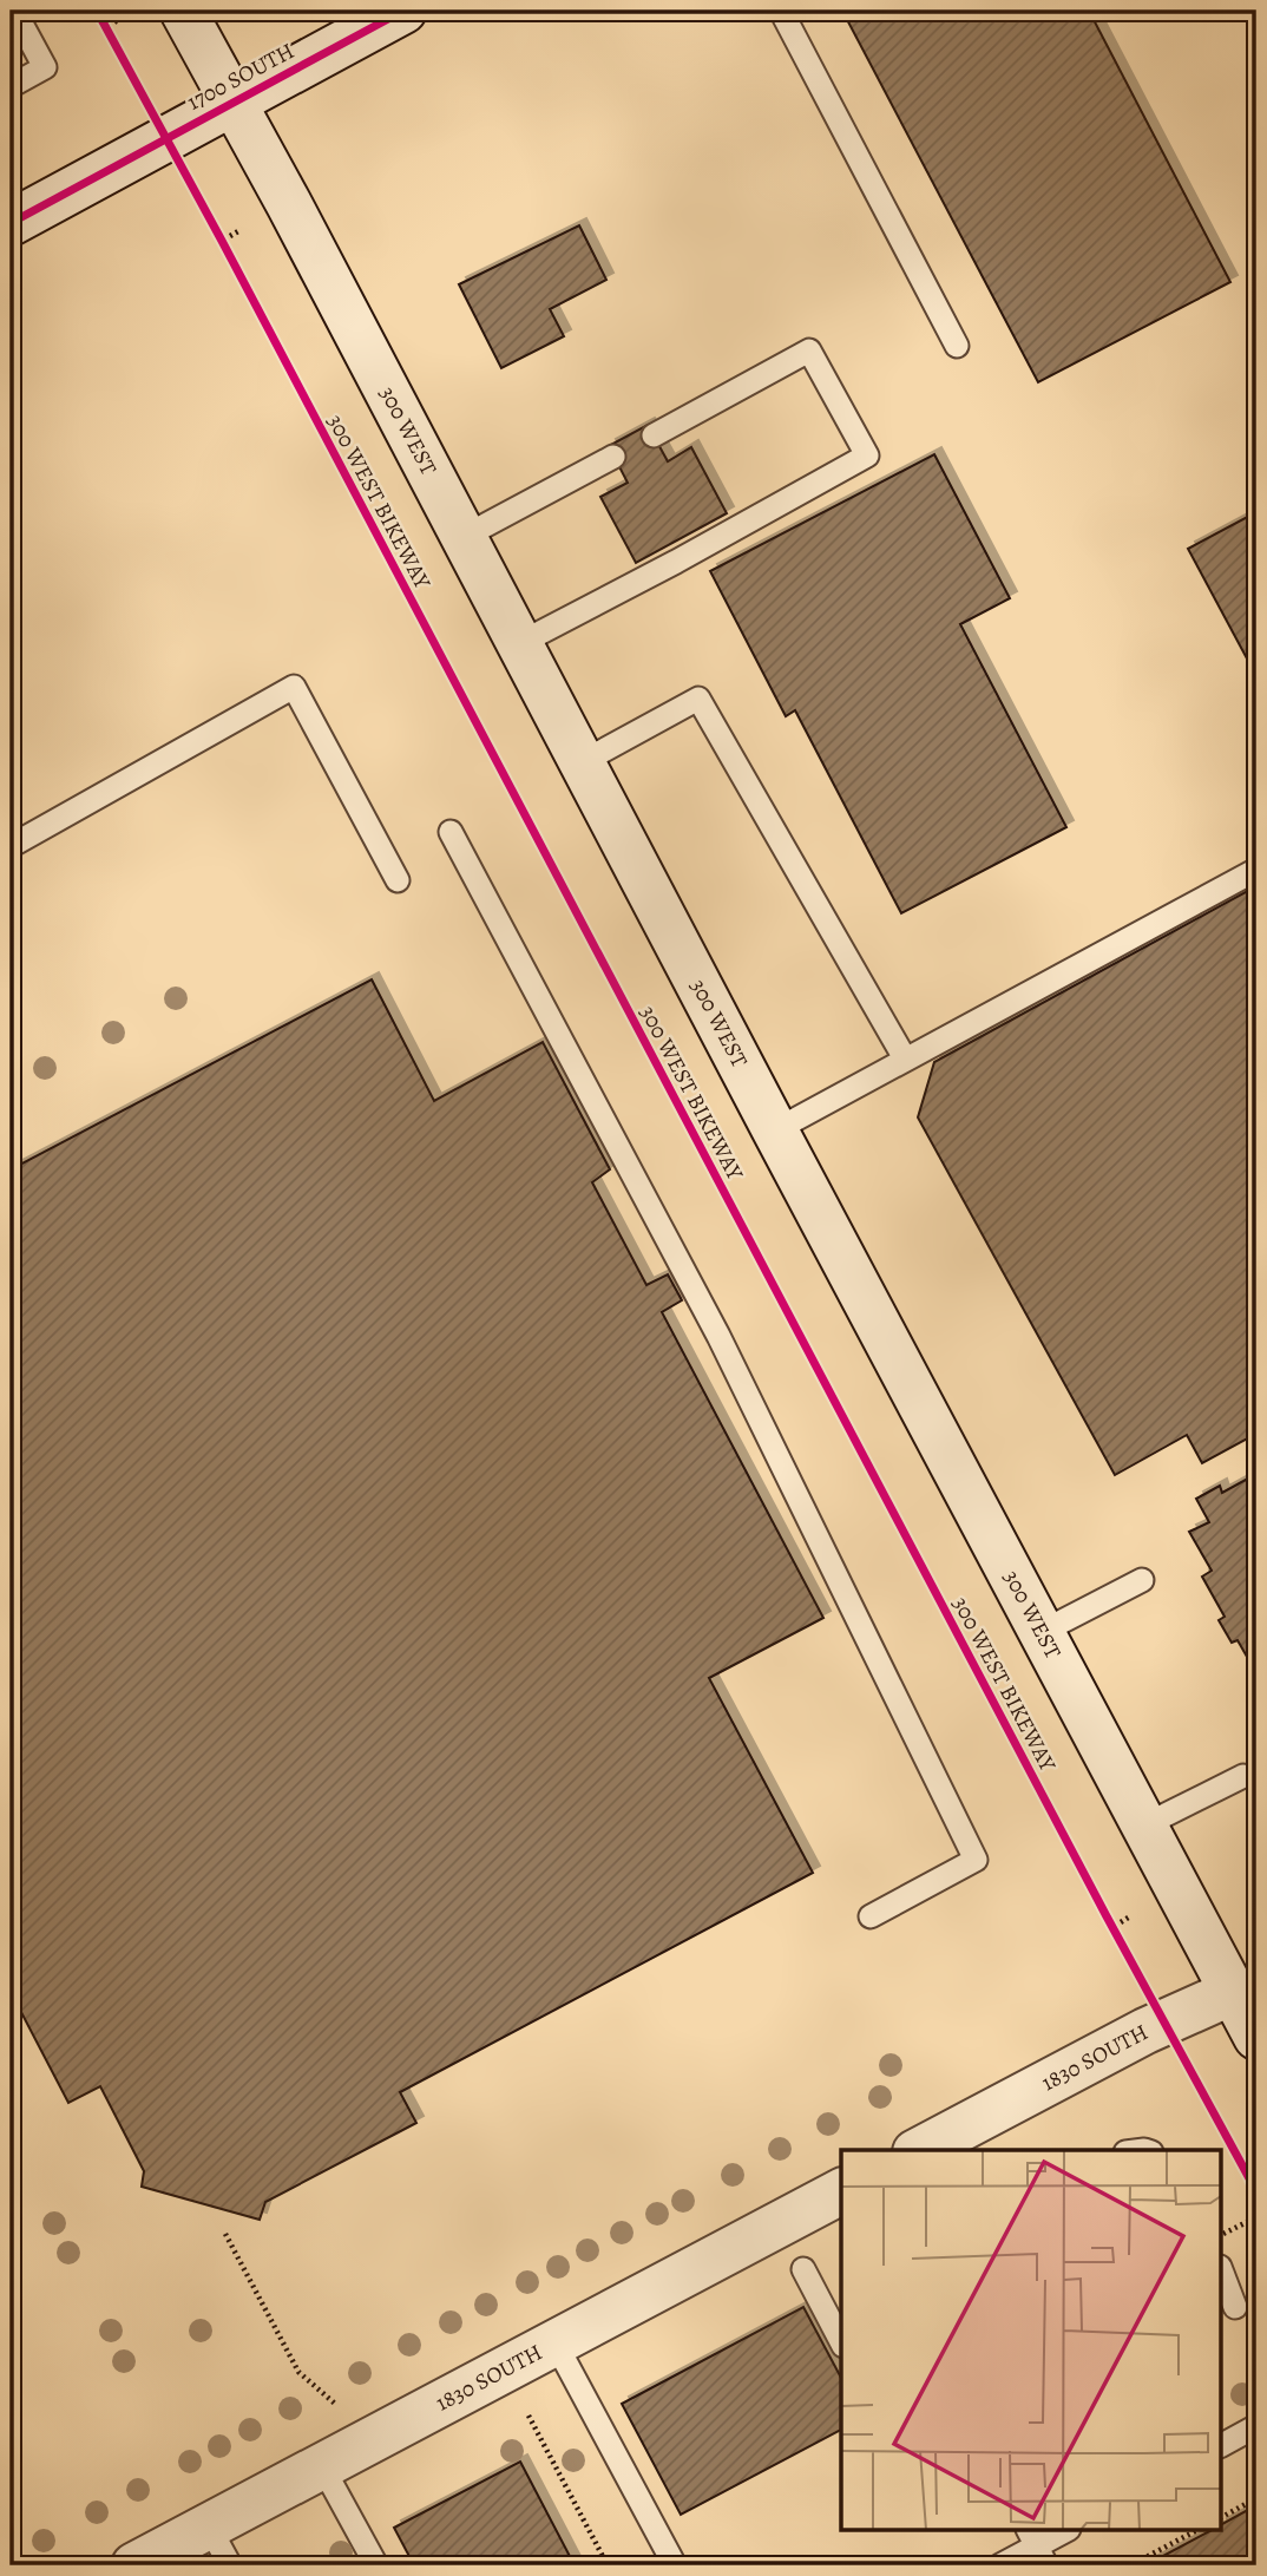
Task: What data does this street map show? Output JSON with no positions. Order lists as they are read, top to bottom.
{
  "streets": {
    "main road": ["1700 SOUTH", "300 WEST", "1830 SOUTH"],
    "cycle path": ["300 WEST BIKEWAY"]
  },
  "crossings": [
    ["1700 SOUTH", "300 WEST"],
    ["300 WEST", "1830 SOUTH"]
  ]
}
